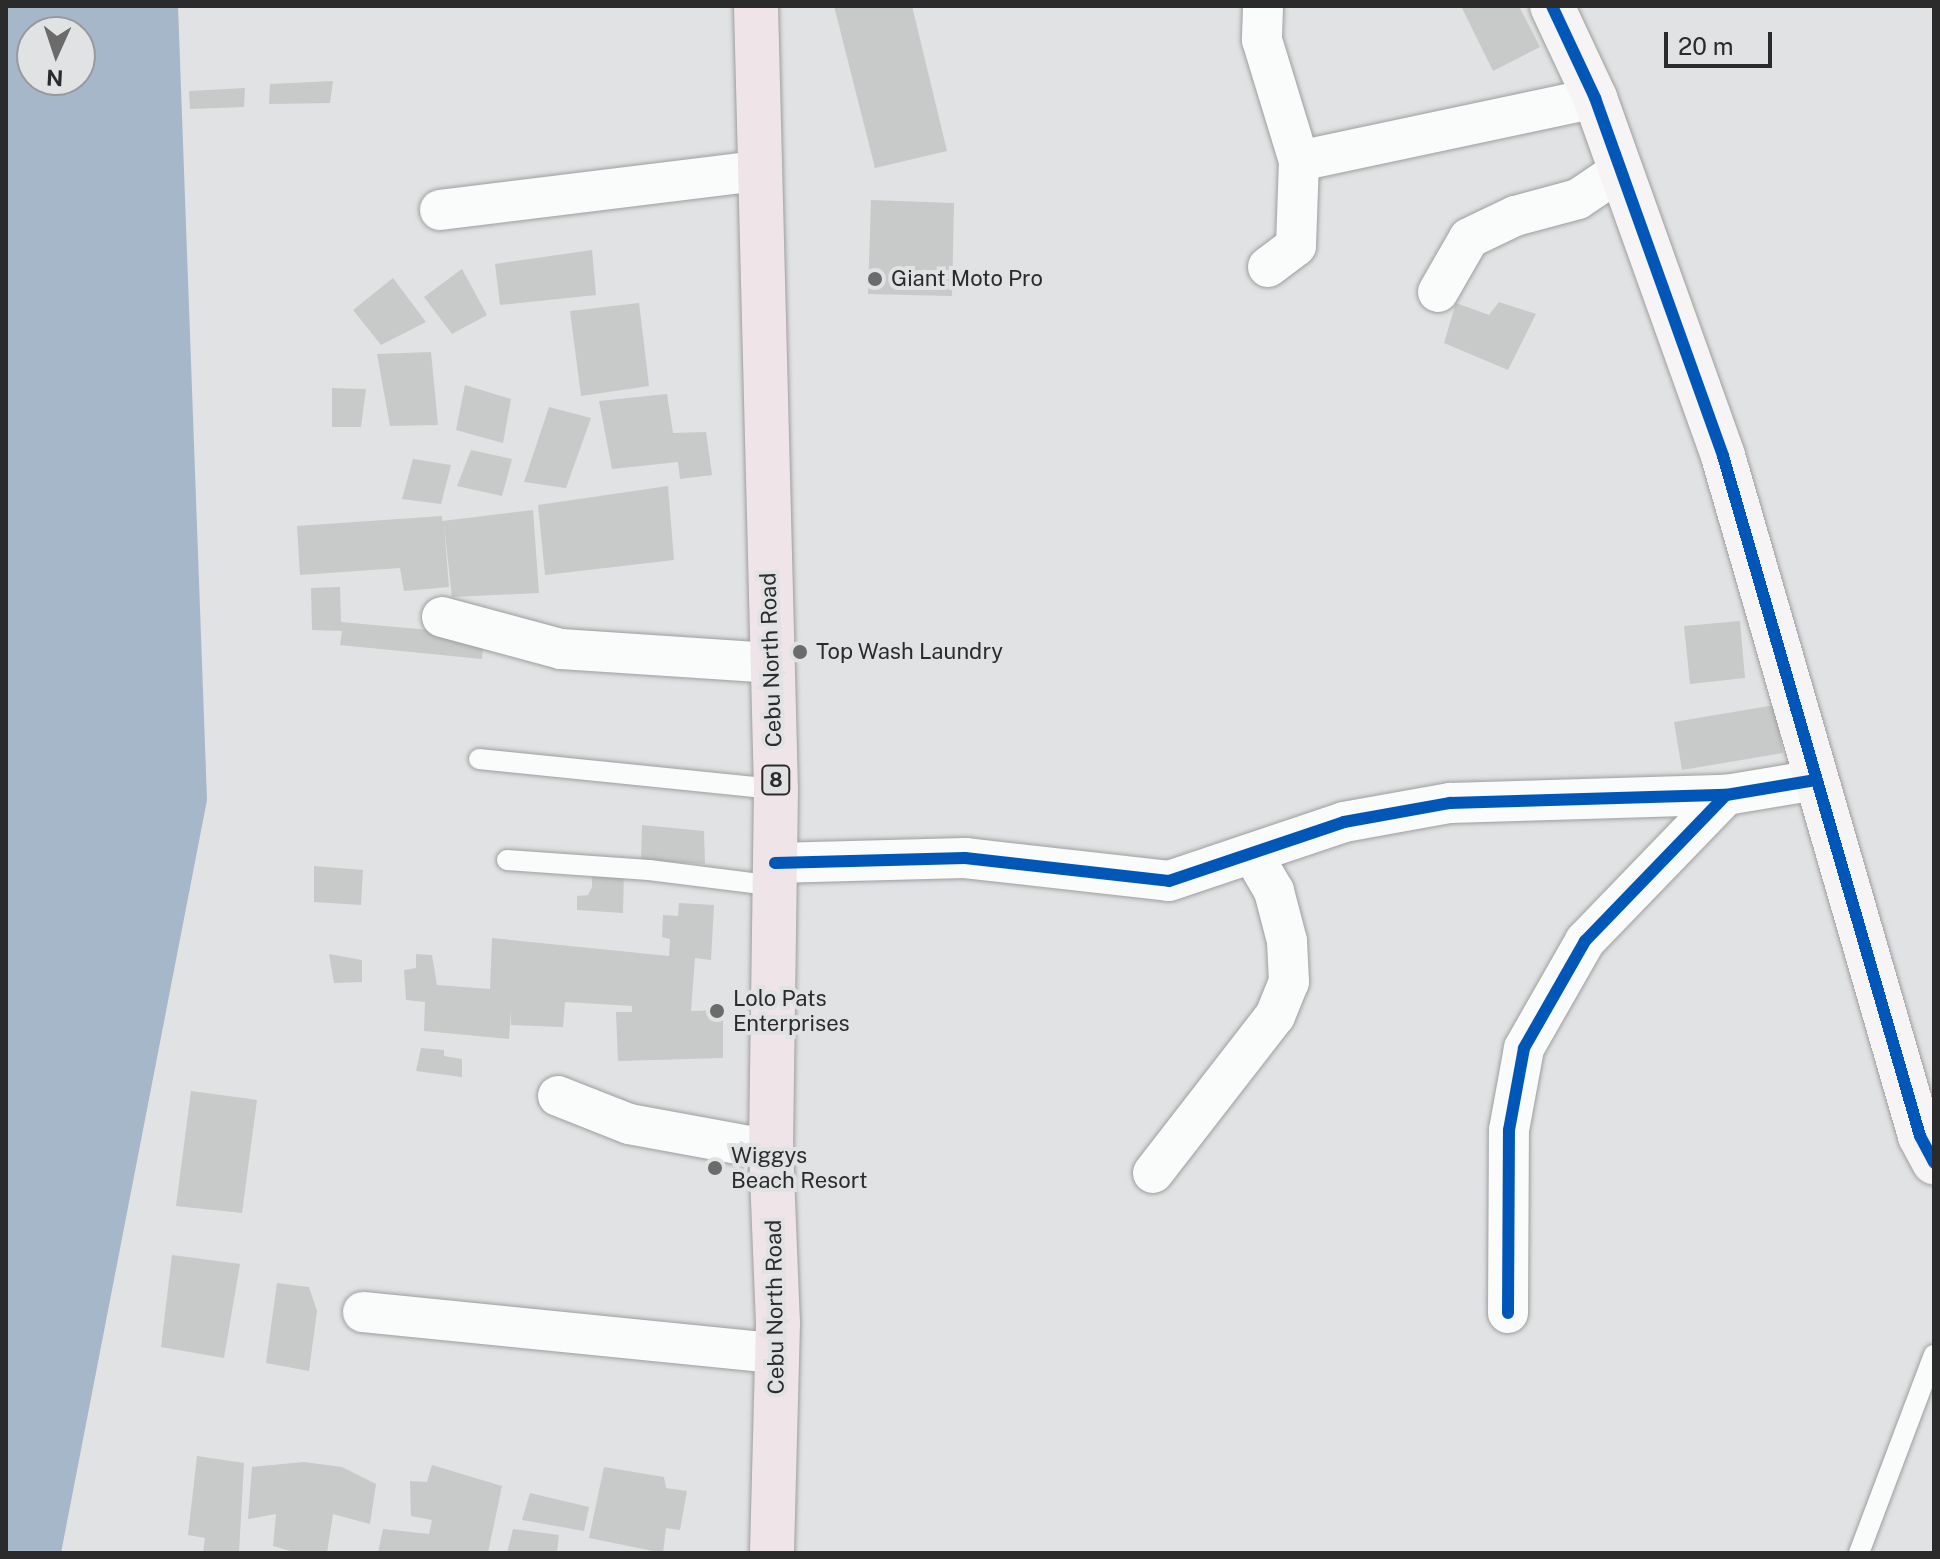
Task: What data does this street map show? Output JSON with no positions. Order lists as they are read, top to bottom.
{
  "streets": {
    "highway": ["Cebu North Road", "8"]
  },
  "places": [
    "Giant Moto Pro",
    "Top Wash Laundry",
    "Lolo Pats Enterprises",
    "Wiggys Beach Resort"
  ],
  "scale_bar": "20 m",
  "north": "bottom"
}
